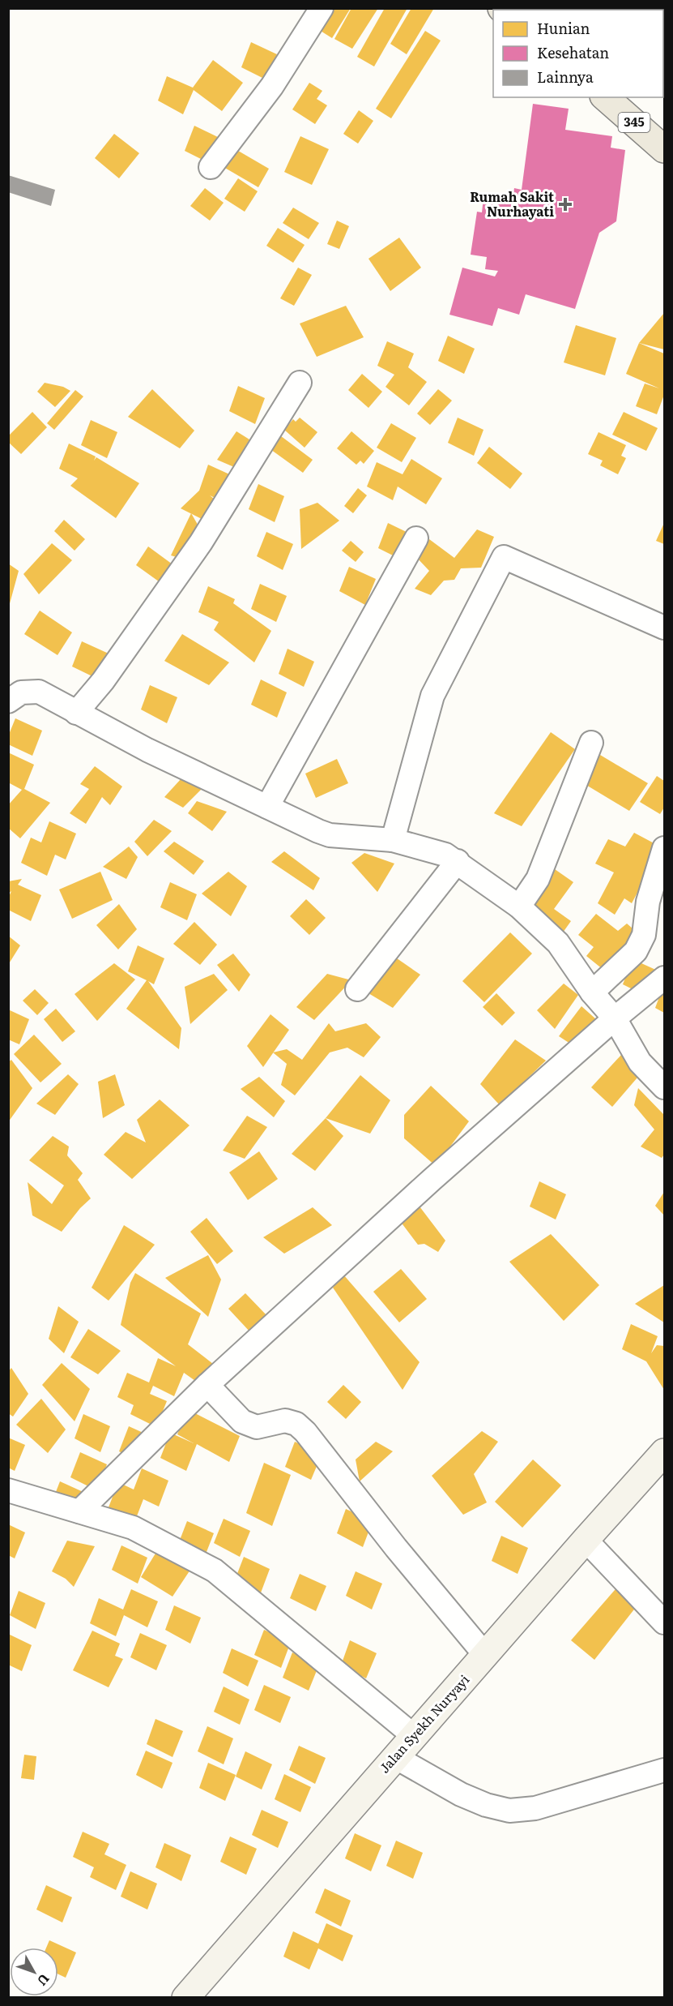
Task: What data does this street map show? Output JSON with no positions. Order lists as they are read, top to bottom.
{
  "streets": {
    "main road": ["345", "Jalan Syekh Nuryayi"]
  },
  "places": {
    "health": ["Rumah Sakit Nurhayati"]
  },
  "legend": ["Hunian", "Kesehatan", "Lainnya"],
  "north": "bottom right"
}
